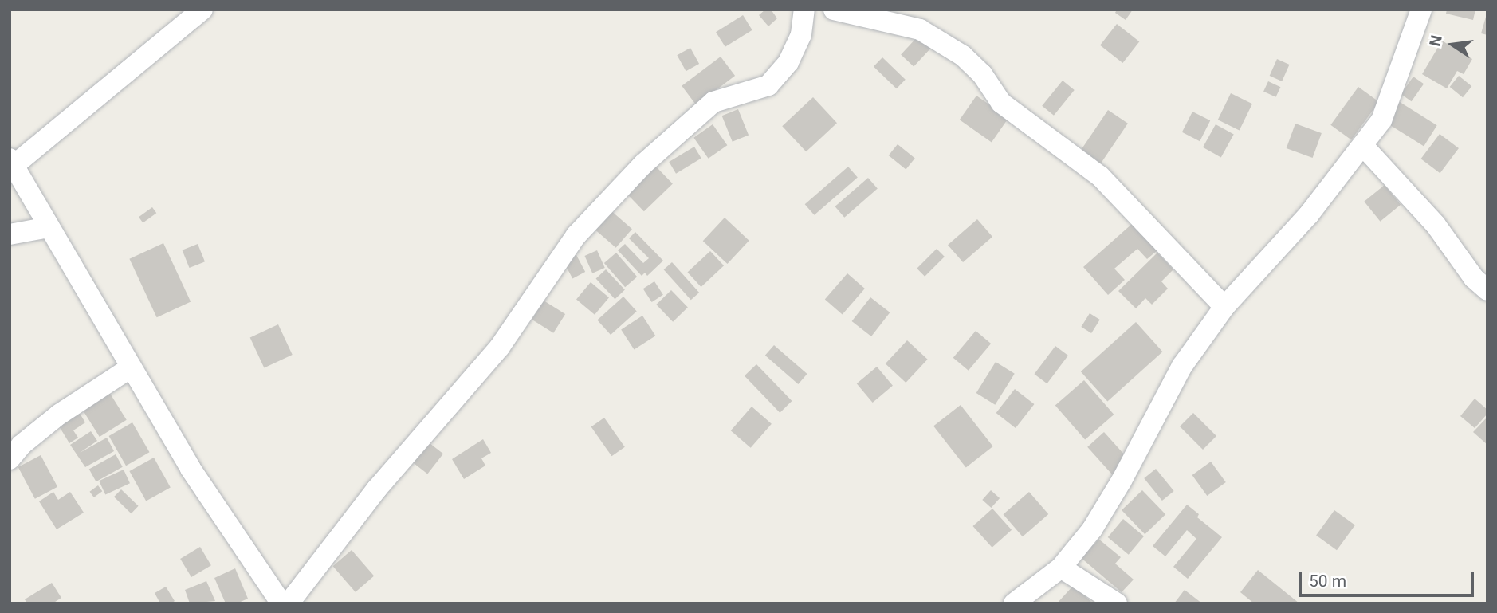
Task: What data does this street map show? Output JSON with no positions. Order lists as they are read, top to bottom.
{
  "scale_bar": "50 m",
  "north": "left"
}
